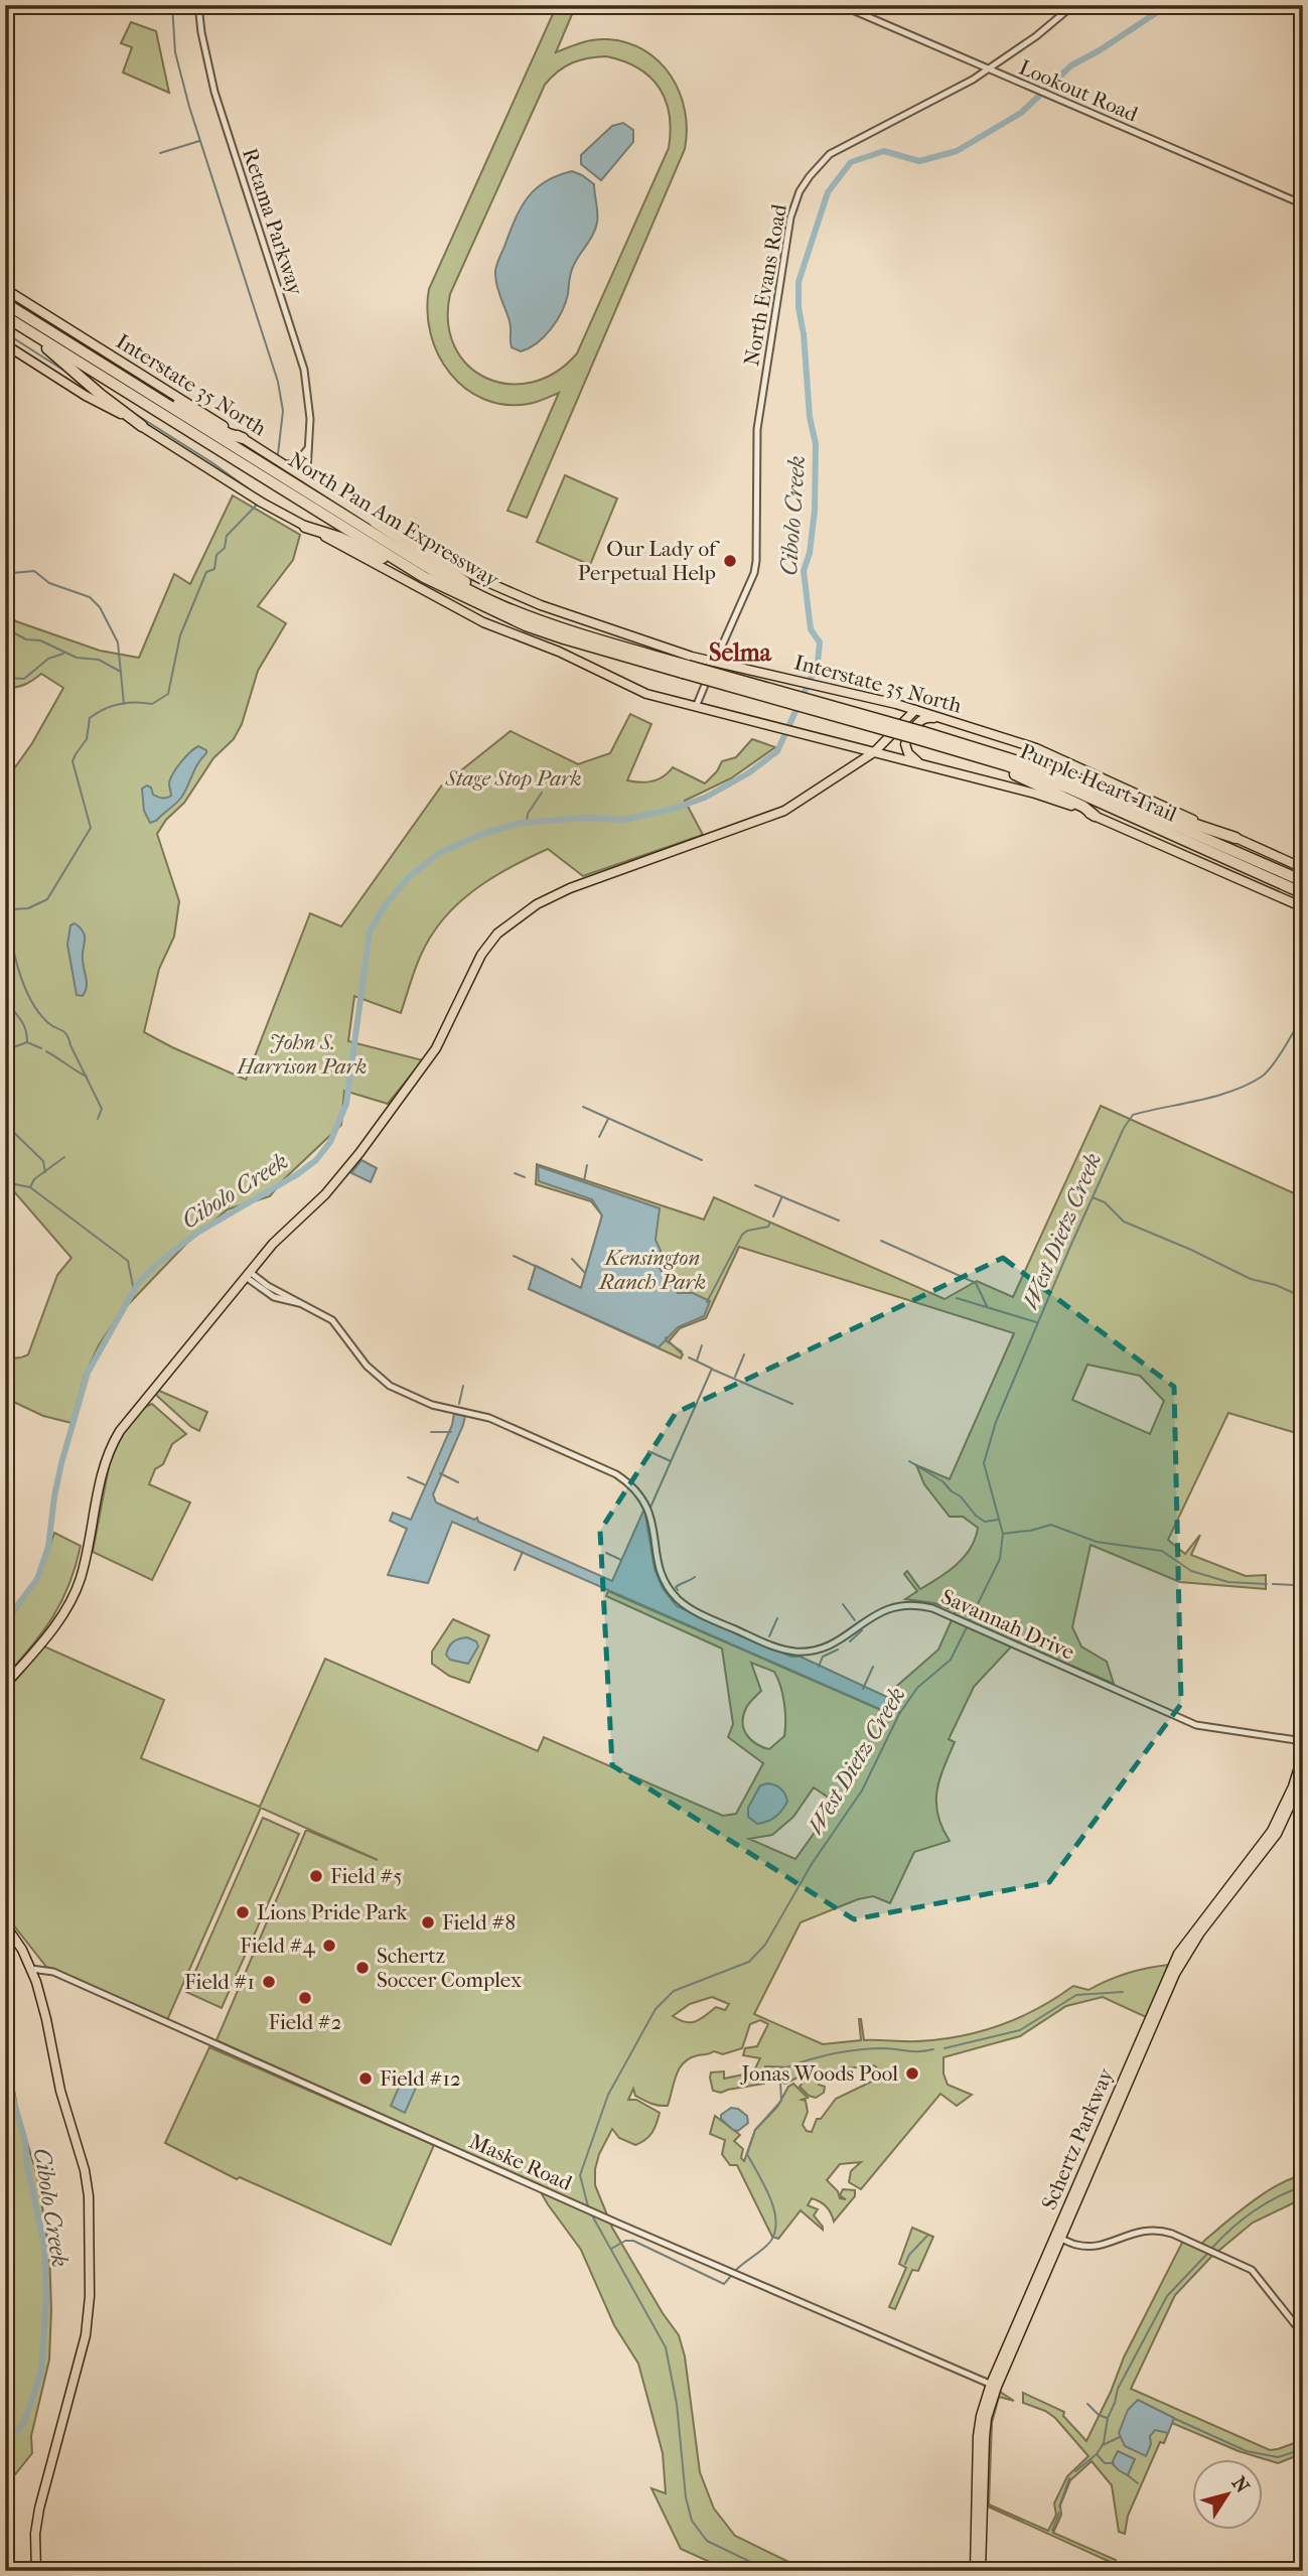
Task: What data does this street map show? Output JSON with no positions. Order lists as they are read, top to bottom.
{
  "streets": {
    "highway": ["North Pan Am Expressway", "Purple Heart Trail"],
    "main road": ["Interstate 35 North", "Schertz Parkway"],
    "street": [
      "Lookout Road",
      "Retama Parkway",
      "North Evans Road",
      "Savannah Drive",
      "Maske Road"
    ]
  },
  "crossings": [
    ["Lookout Road", "North Evans Road"],
    ["Retama Parkway", "Interstate 35 North"],
    ["North Evans Road", "Interstate 35 North"],
    ["North Pan Am Expressway", "Purple Heart Trail"],
    ["Schertz Parkway", "Maske Road"]
  ],
  "districts": ["Selma"],
  "water": ["Cibolo Creek", "West Dietz Creek"],
  "parks": ["Stage Stop Park", "John S. Harrison Park", "Kensington Ranch Park"],
  "places": [
    "Our Lady of Perpetual Help",
    "Field #5",
    "Lions Pride Park",
    "Field #8",
    "Field #4",
    "Schertz Soccer Complex",
    "Field #1",
    "Field #2",
    "Jonas Woods Pool",
    "Field #12"
  ],
  "north": "top right"
}
